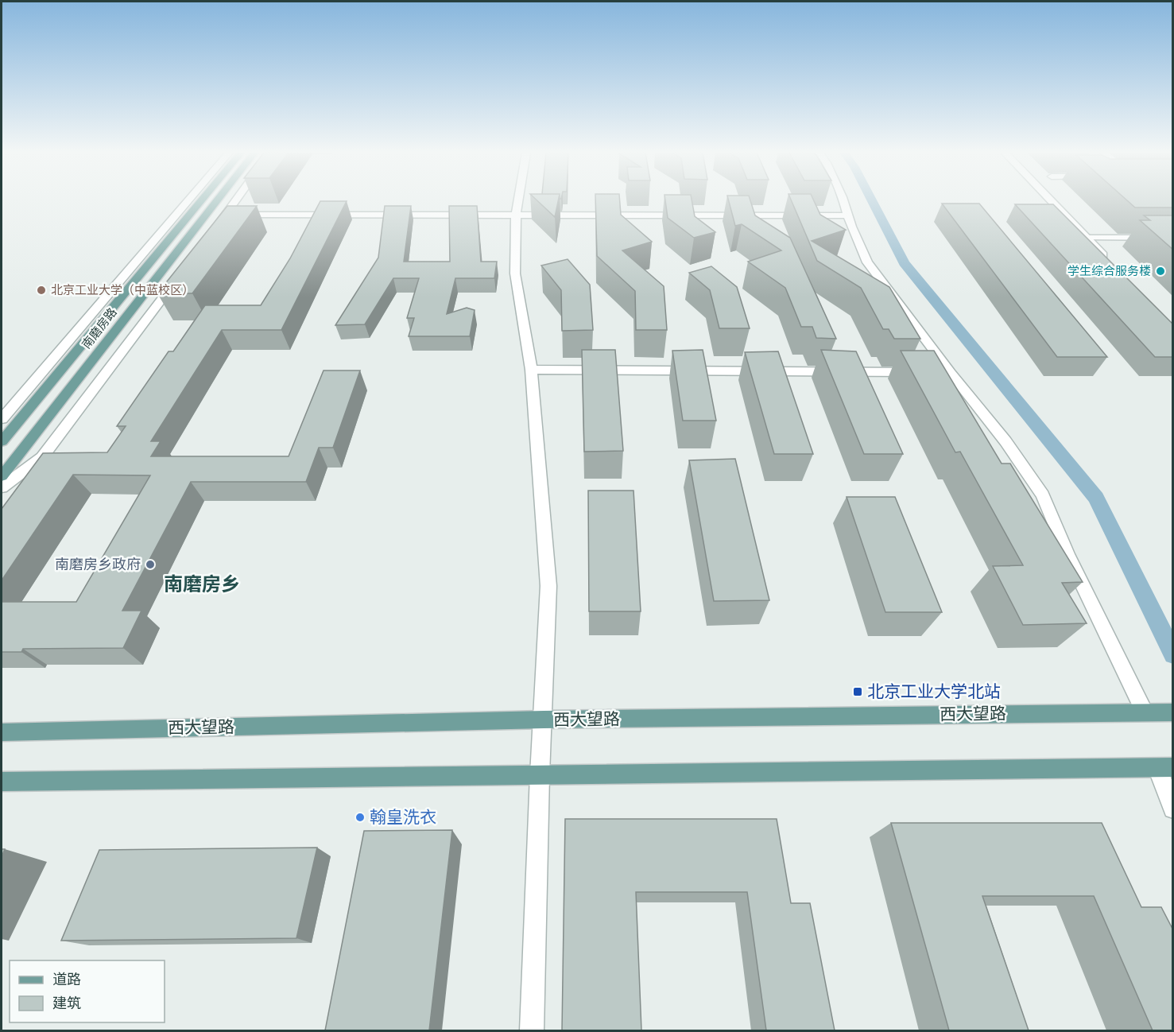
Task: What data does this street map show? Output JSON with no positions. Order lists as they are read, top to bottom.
{
  "streets": {
    "main road": ["南磨房路", "西大望路"]
  },
  "districts": ["南磨房乡"],
  "places": {
    "other": [
      "学生综合服务楼",
      "北京工业大学（中蓝校区）",
      "南磨房乡政府",
      "翰皇洗衣"
    ],
    "transit": ["北京工业大学北站"]
  },
  "legend": ["道路", "建筑"]
}
